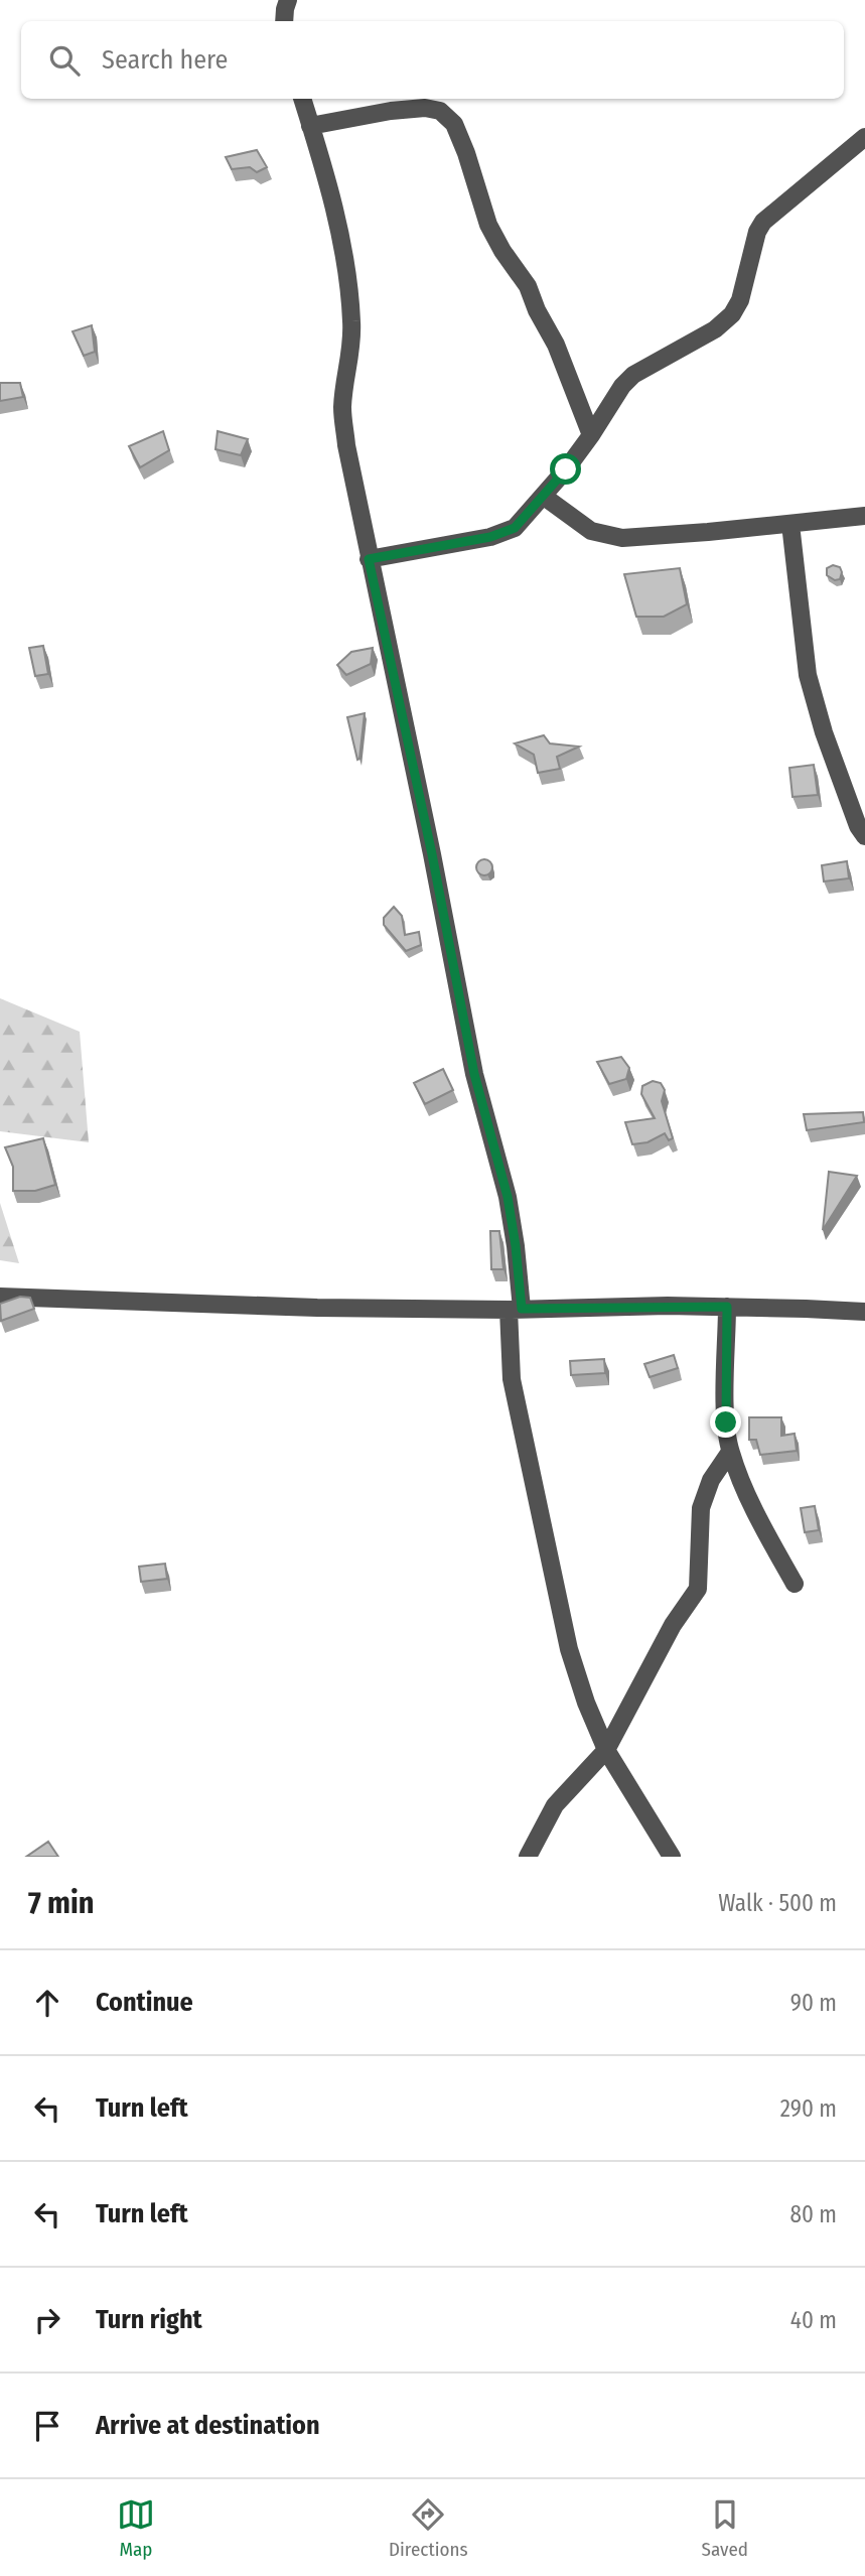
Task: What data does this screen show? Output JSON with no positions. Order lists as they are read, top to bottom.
{
  "page": {
    "search": "Search here",
    "heading": ["7 min", "Walk · 500 m"],
    "list": [
      ["Continue", "90 m"],
      ["Turn left", "290 m"],
      ["Turn left", "80 m"],
      ["Turn right", "40 m"],
      "Arrive at destination"
    ],
    "nav": ["Map", "Directions", "Saved"]
  }
}
